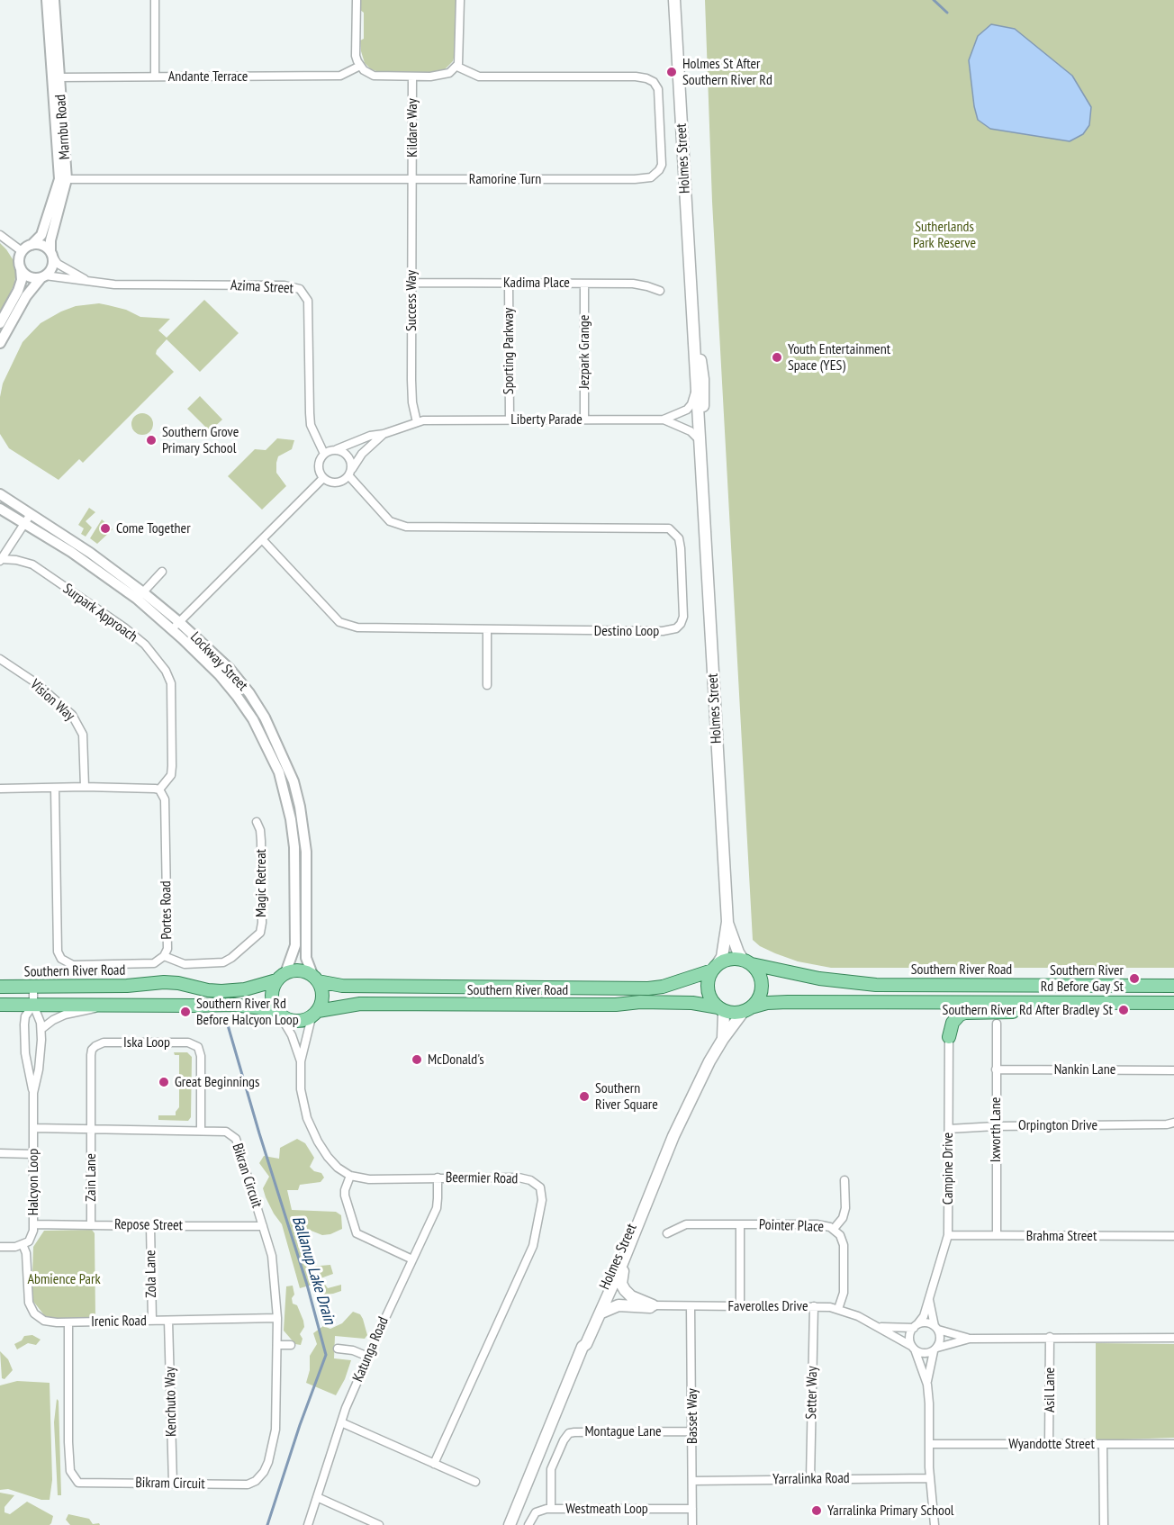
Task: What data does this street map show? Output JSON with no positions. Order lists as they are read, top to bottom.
{
  "streets": {
    "main road": ["Holmes Street", "Southern River Road"],
    "street": [
      "Andante Terrace",
      "Marnbu Road",
      "Kildare Way",
      "Ramorine Turn",
      "Kadima Place",
      "Azima Street",
      "Success Way",
      "Sporting Parkway",
      "Jezpark Grange",
      "Liberty Parade",
      "Surpark Approach",
      "Destino Loop",
      "Lockway Street",
      "Vision Way",
      "Magic Retreat",
      "Portes Road",
      "Iska Loop",
      "Nankin Lane",
      "Orpington Drive",
      "Ixworth Lane",
      "Campine Drive",
      "Bikran Circuit",
      "Zain Lane",
      "Beermier Road",
      "Halcyon Loop",
      "Repose Street",
      "Pointer Place",
      "Brahma Street",
      "Zola Lane",
      "Faverolles Drive",
      "Irenic Road",
      "Katunga Road",
      "Asil Lane",
      "Setter Way",
      "Kenchuto Way",
      "Basset Way",
      "Montague Lane",
      "Wyandotte Street",
      "Yarralinka Road",
      "Bikram Circuit",
      "Westmeath Loop"
    ]
  },
  "crossings": [
    ["Andante Terrace", "Marnbu Road"],
    ["Marnbu Road", "Ramorine Turn"],
    ["Kildare Way", "Ramorine Turn"],
    ["Kildare Way", "Success Way"],
    ["Holmes Street", "Liberty Parade"],
    ["Holmes Street", "Southern River Road"],
    ["Ramorine Turn", "Success Way"],
    ["Kadima Place", "Success Way"],
    ["Kadima Place", "Sporting Parkway"],
    ["Kadima Place", "Jezpark Grange"],
    ["Azima Street", "Liberty Parade"],
    ["Azima Street", "Destino Loop"],
    ["Success Way", "Liberty Parade"],
    ["Sporting Parkway", "Liberty Parade"],
    ["Jezpark Grange", "Liberty Parade"],
    ["Liberty Parade", "Destino Loop"],
    ["Surpark Approach", "Portes Road"],
    ["Lockway Street", "Southern River Road"],
    ["Magic Retreat", "Portes Road"],
    ["Southern River Road", "Halcyon Loop"],
    ["Iska Loop", "Bikran Circuit"],
    ["Iska Loop", "Zain Lane"],
    ["Nankin Lane", "Ixworth Lane"],
    ["Orpington Drive", "Ixworth Lane"],
    ["Orpington Drive", "Campine Drive"],
    ["Ixworth Lane", "Brahma Street"],
    ["Campine Drive", "Brahma Street"],
    ["Campine Drive", "Faverolles Drive"],
    ["Bikran Circuit", "Zain Lane"],
    ["Bikran Circuit", "Halcyon Loop"],
    ["Bikran Circuit", "Repose Street"],
    ["Bikran Circuit", "Irenic Road"],
    ["Bikran Circuit", "Bikram Circuit"],
    ["Zain Lane", "Repose Street"],
    ["Beermier Road", "Katunga Road"],
    ["Halcyon Loop", "Repose Street"],
    ["Halcyon Loop", "Irenic Road"],
    ["Repose Street", "Zola Lane"],
    ["Pointer Place", "Faverolles Drive"],
    ["Zola Lane", "Irenic Road"],
    ["Faverolles Drive", "Setter Way"],
    ["Faverolles Drive", "Basset Way"],
    ["Irenic Road", "Kenchuto Way"],
    ["Irenic Road", "Bikram Circuit"],
    ["Asil Lane", "Wyandotte Street"],
    ["Setter Way", "Yarralinka Road"],
    ["Kenchuto Way", "Bikram Circuit"],
    ["Basset Way", "Montague Lane"],
    ["Basset Way", "Yarralinka Road"],
    ["Basset Way", "Westmeath Loop"],
    ["Montague Lane", "Westmeath Loop"]
  ],
  "water": ["Ballanup Lake Drain"],
  "parks": ["Sutherlands Park Reserve", "Abmience Park"],
  "places": [
    "Holmes St After Southern River Rd",
    "Youth Entertainment Space (YES)",
    "Southern Grove Primary School",
    "Come Together",
    "Southern River Rd Before Gay St",
    "Southern River Rd After Bradley St",
    "Southern River Rd Before Halcyon Loop",
    "McDonald's",
    "Great Beginnings",
    "Southern River Square",
    "Yarralinka Primary School"
  ]
}
